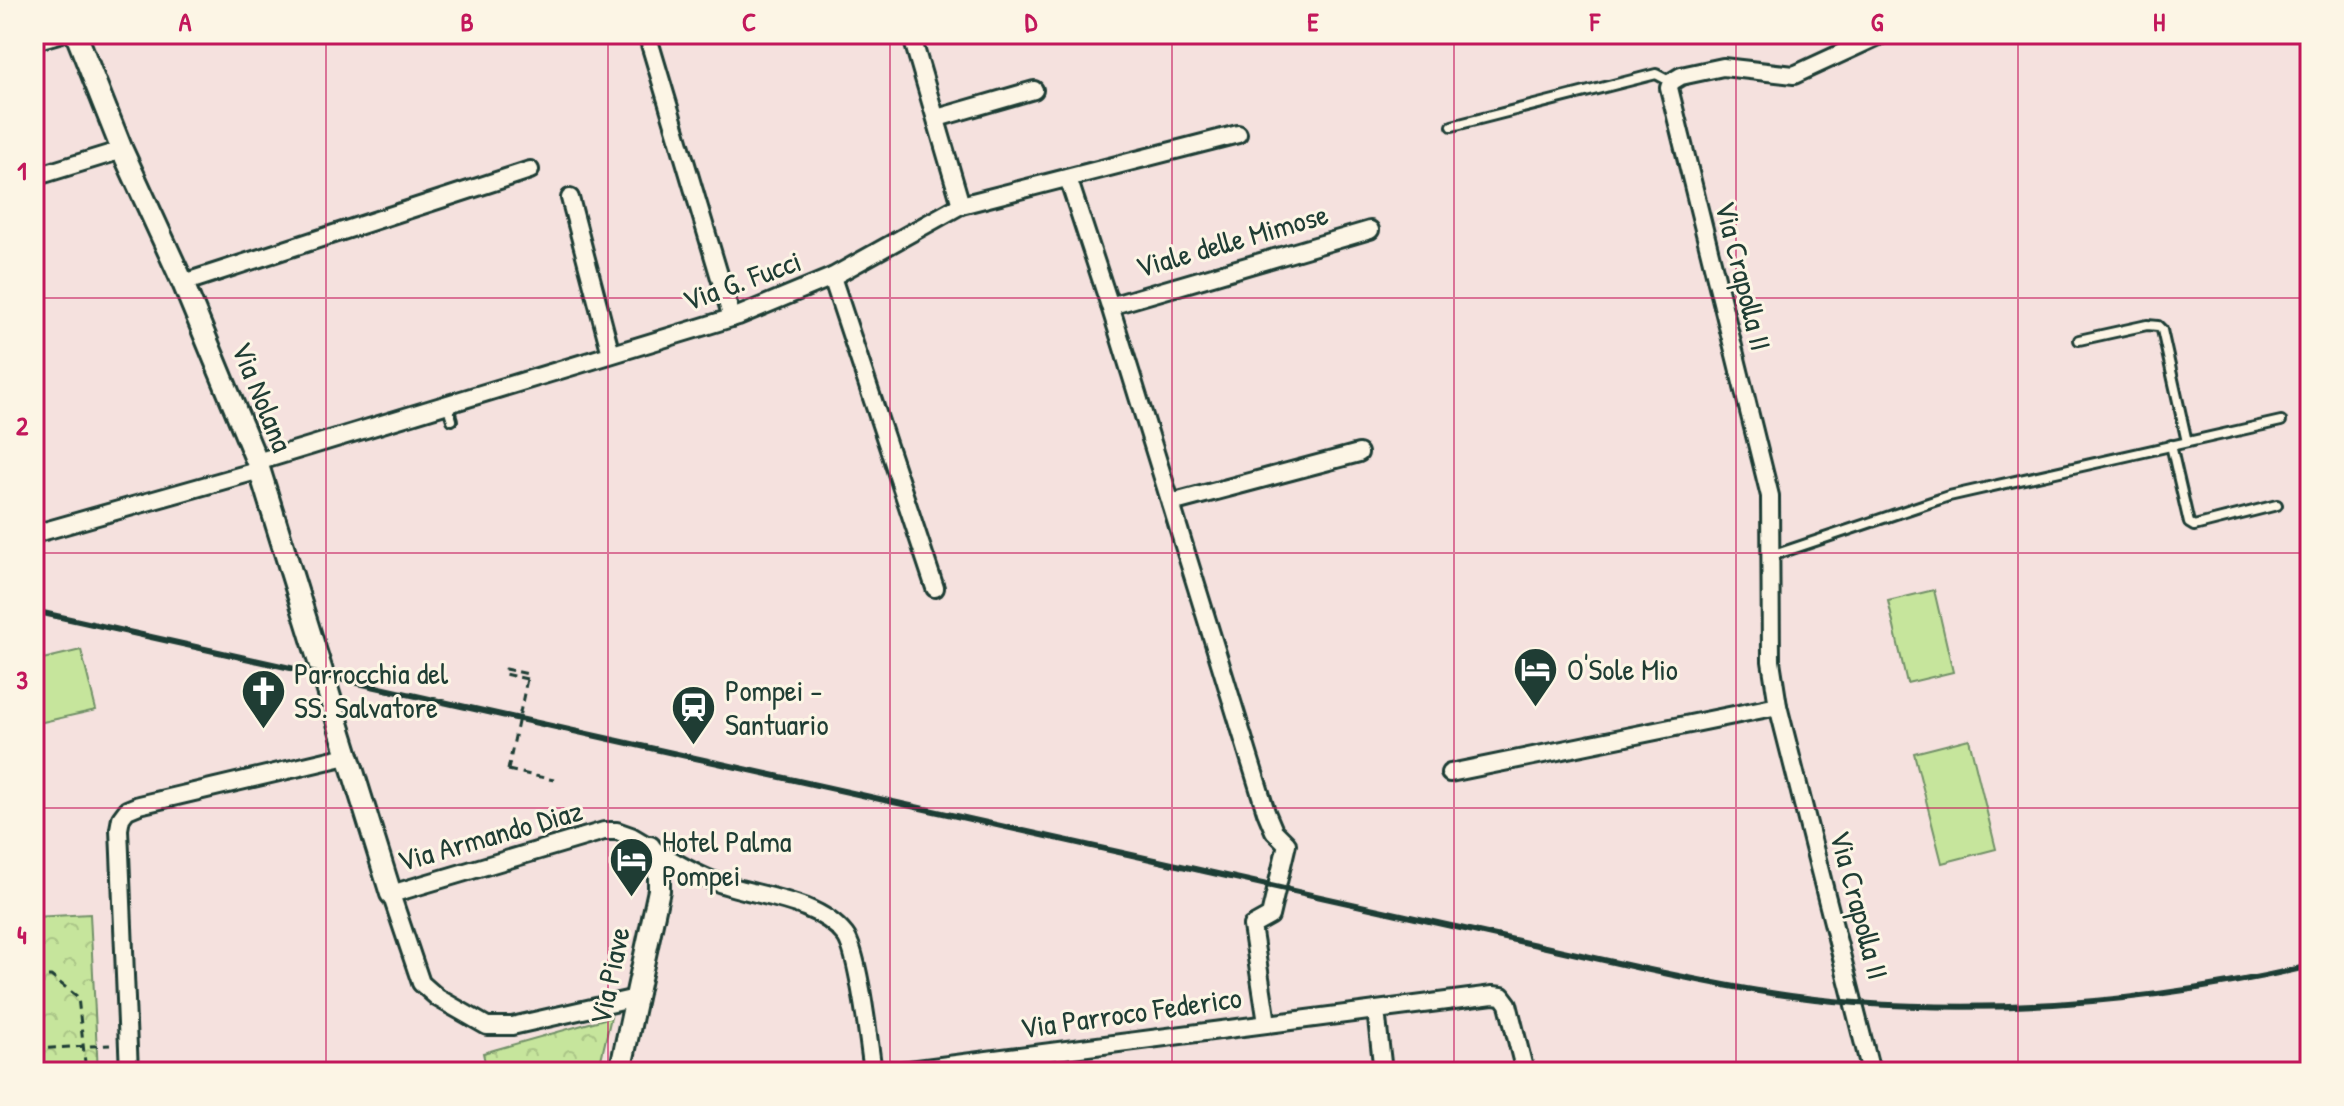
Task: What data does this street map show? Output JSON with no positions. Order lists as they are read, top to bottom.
{
  "streets": {
    "street": [
      "Viale delle Mimose",
      "Via Crapolla II",
      "Via G. Fucci",
      "Via Nolana",
      "Via Armando Diaz",
      "Via Piave",
      "Via Parroco Federico"
    ]
  },
  "crossings": [
    ["Via G. Fucci", "Via Nolana"],
    ["Via Nolana", "Via Armando Diaz"],
    ["Via Armando Diaz", "Via Piave"]
  ],
  "places": {
    "hotel": ["O'Sole Mio", "Hotel Palma Pompei"],
    "church": ["Parrocchia del SS. Salvatore"],
    "station": ["Pompei - Santuario"]
  },
  "grid": {
    "columns": [
      "A",
      "B",
      "C",
      "D",
      "E",
      "F",
      "G",
      "H"
    ],
    "rows": [
      "1",
      "2",
      "3",
      "4"
    ]
  }
}
